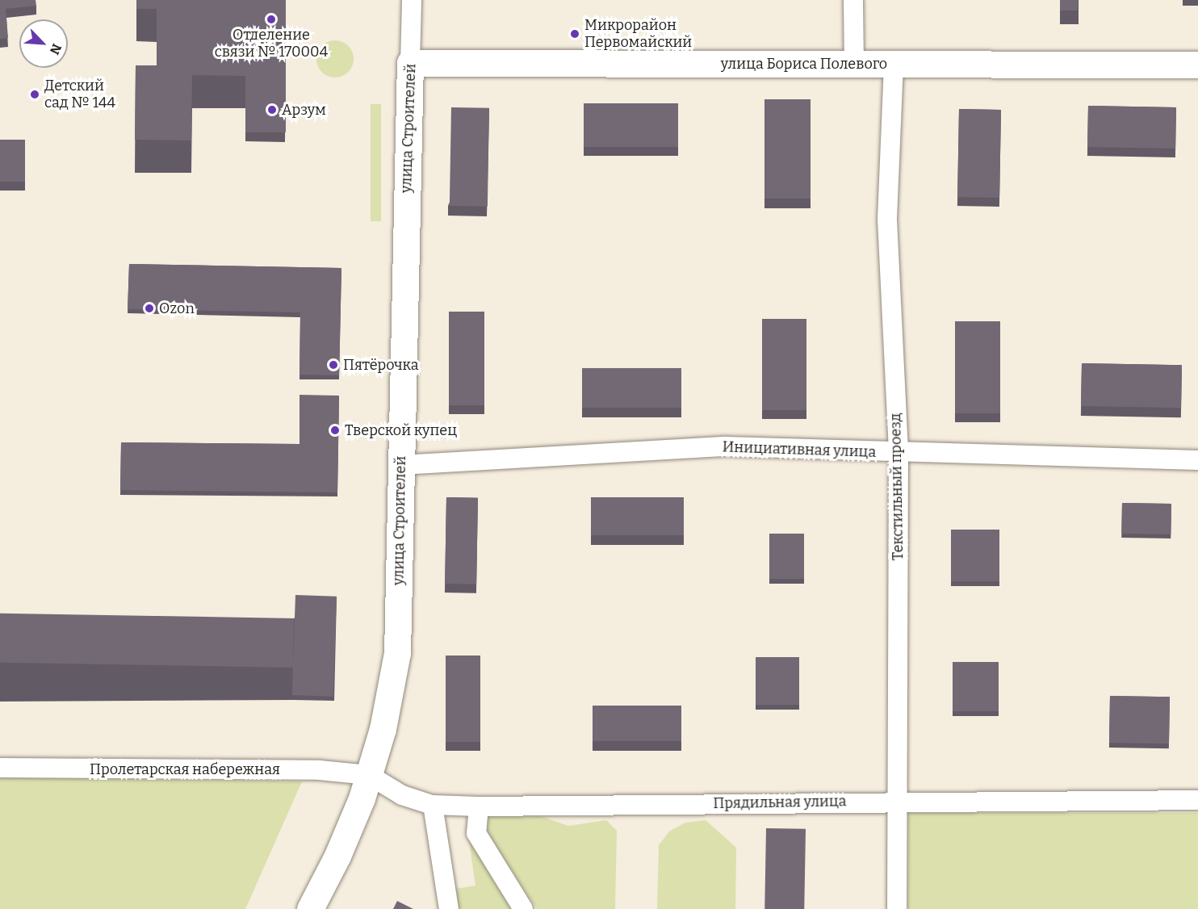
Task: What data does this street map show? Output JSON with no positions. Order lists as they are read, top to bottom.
{
  "streets": {
    "main road": ["улица Бориса Полевого", "улица Строителей"],
    "street": [
      "Инициативная улица",
      "Текстильный проезд",
      "Пролетарская набережная",
      "Прядильная улица"
    ]
  },
  "crossings": [
    ["улица Бориса Полевого", "улица Строителей"],
    ["улица Бориса Полевого", "Текстильный проезд"],
    ["улица Строителей", "Инициативная улица"],
    ["улица Строителей", "Пролетарская набережная"],
    ["улица Строителей", "Прядильная улица"],
    ["Инициативная улица", "Текстильный проезд"],
    ["Текстильный проезд", "Прядильная улица"],
    ["Пролетарская набережная", "Прядильная улица"]
  ],
  "places": [
    "Отделение связи № 170004",
    "Микрорайон Первомайский",
    "Детский сад № 144",
    "Арзум",
    "Ozon",
    "Пятёрочка",
    "Тверской купец"
  ],
  "north": "bottom right"
}
